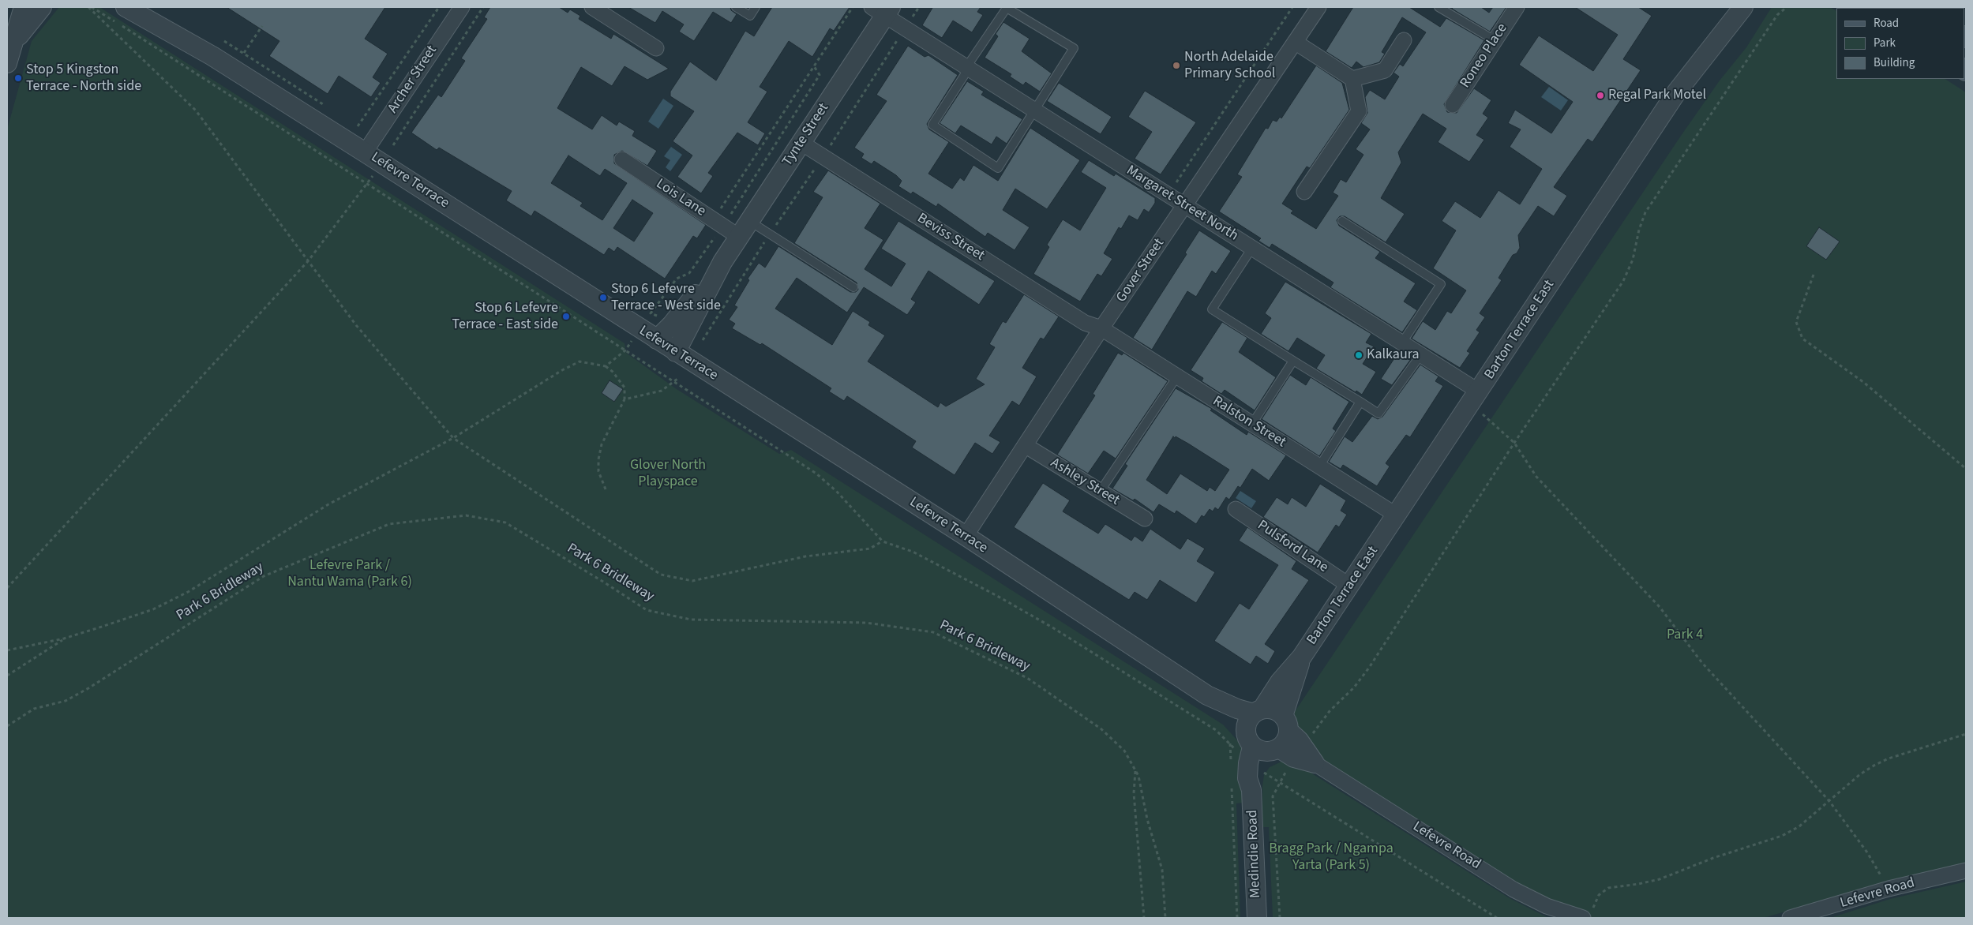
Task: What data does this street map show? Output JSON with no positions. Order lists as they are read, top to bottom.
{
  "streets": {
    "street": [
      "Roneo Place",
      "Archer Street",
      "Tynte Street",
      "Lefevre Terrace",
      "Lois Lane",
      "Margaret Street North",
      "Beviss Street",
      "Gover Street",
      "Barton Terrace East",
      "Ralston Street",
      "Ashley Street",
      "Pulsford Lane",
      "Lefevre Road",
      "Medindie Road"
    ],
    "path": ["Park 6 Bridleway"]
  },
  "crossings": [
    ["Archer Street", "Lefevre Terrace"],
    ["Tynte Street", "Lefevre Terrace"],
    ["Tynte Street", "Lois Lane"],
    ["Tynte Street", "Margaret Street North"],
    ["Tynte Street", "Beviss Street"],
    ["Lefevre Terrace", "Gover Street"],
    ["Lefevre Terrace", "Barton Terrace East"],
    ["Lefevre Terrace", "Lefevre Road"],
    ["Lefevre Terrace", "Medindie Road"],
    ["Margaret Street North", "Gover Street"],
    ["Margaret Street North", "Barton Terrace East"],
    ["Beviss Street", "Gover Street"],
    ["Beviss Street", "Ralston Street"],
    ["Gover Street", "Ralston Street"],
    ["Gover Street", "Ashley Street"],
    ["Barton Terrace East", "Ralston Street"],
    ["Barton Terrace East", "Pulsford Lane"],
    ["Barton Terrace East", "Lefevre Road"],
    ["Barton Terrace East", "Medindie Road"],
    ["Lefevre Road", "Medindie Road"]
  ],
  "parks": [
    "Glover North Playspace",
    "Lefevre Park / Nantu Wama (Park 6)",
    "Park 4",
    "Bragg Park / Ngampa Yarta (Park 5)"
  ],
  "places": [
    "North Adelaide Primary School",
    "Stop 5 Kingston Terrace - North side",
    "Regal Park Motel",
    "Stop 6 Lefevre Terrace - West side",
    "Stop 6 Lefevre Terrace - East side",
    "Kalkaura"
  ],
  "legend": ["Road", "Park", "Building"]
}
